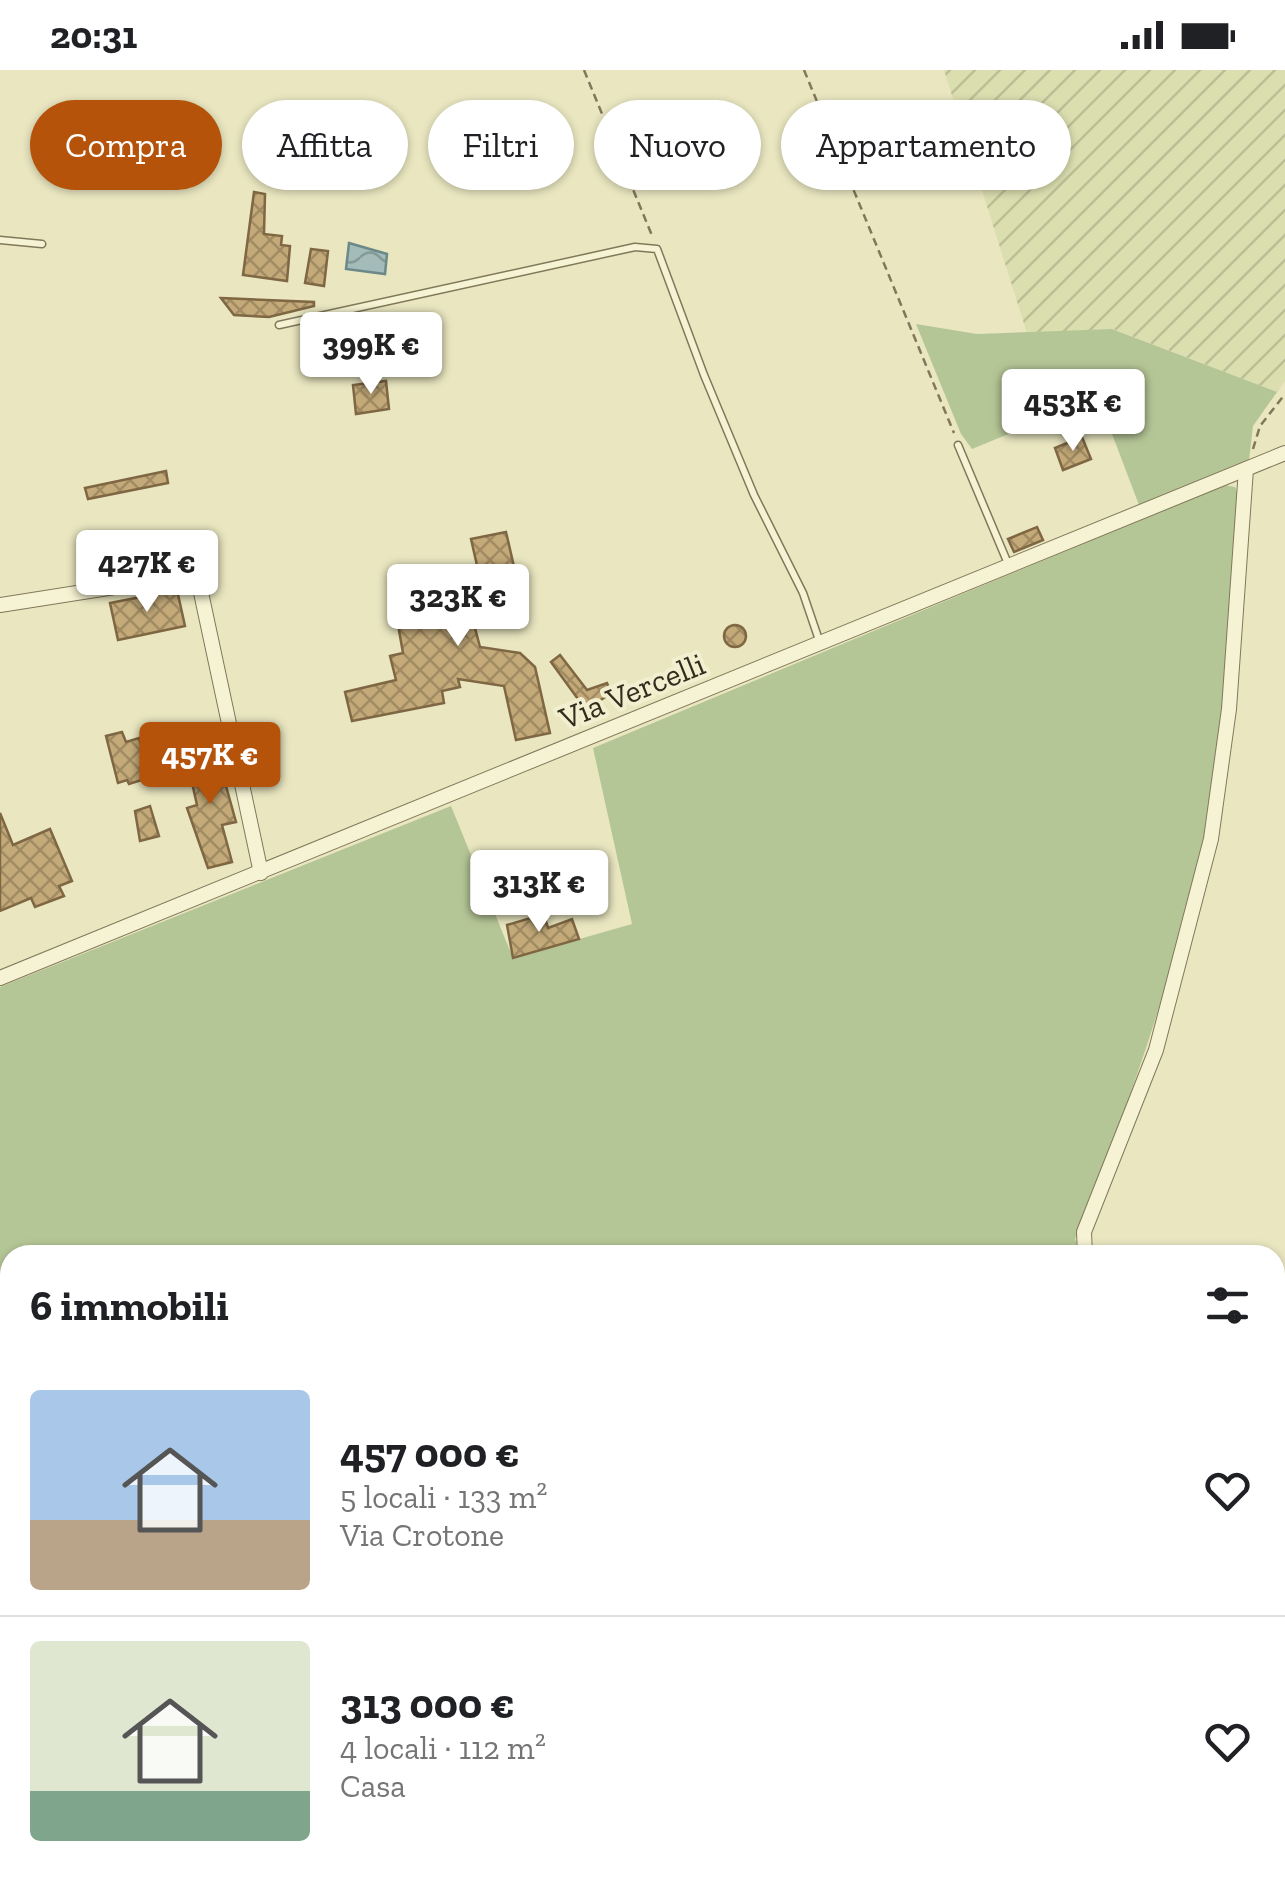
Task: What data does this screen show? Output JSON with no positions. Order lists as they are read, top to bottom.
{
  "streets": {
    "street": ["Via Vercelli"]
  },
  "page": {
    "status": "20:31",
    "chip": [
      "Compra",
      "Affitta",
      "Filtri",
      "Nuovo",
      "Appartamento"
    ],
    "price": [
      "399K €",
      "453K €",
      "427K €",
      "323K €",
      "457K €",
      "313K €"
    ],
    "heading": "6 immobili",
    "list": [
      {
        "name": "457 000 €",
        "note": "5 locali · 133 m² · Via Crotone"
      },
      {
        "name": "313 000 €",
        "note": "4 locali · 112 m² · Casa"
      }
    ]
  }
}
